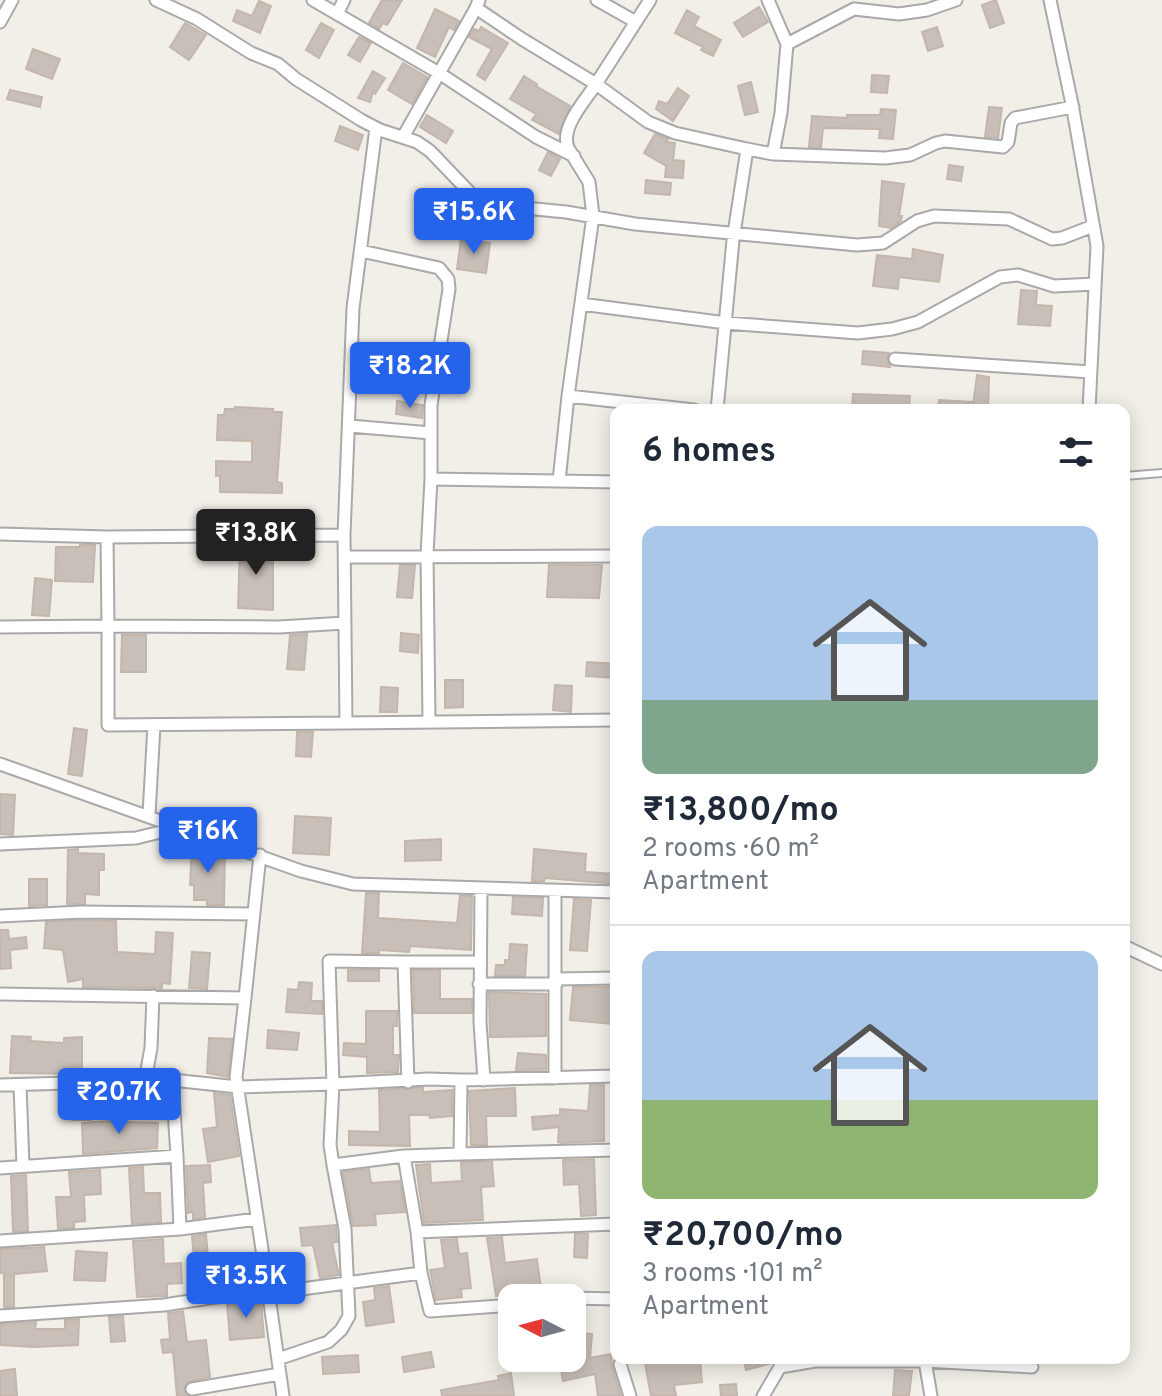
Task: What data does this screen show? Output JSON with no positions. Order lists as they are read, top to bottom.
{
  "north": "left",
  "page": {
    "price": [
      "₹15.6K",
      "₹18.2K",
      "₹13.8K",
      "₹16K",
      "₹20.7K",
      "₹13.5K"
    ],
    "heading": "6 homes",
    "list": [
      {
        "name": "₹13,800/mo",
        "note": "2 rooms · 60 m² · Apartment"
      },
      {
        "name": "₹20,700/mo",
        "note": "3 rooms · 101 m² · Apartment"
      }
    ]
  }
}
